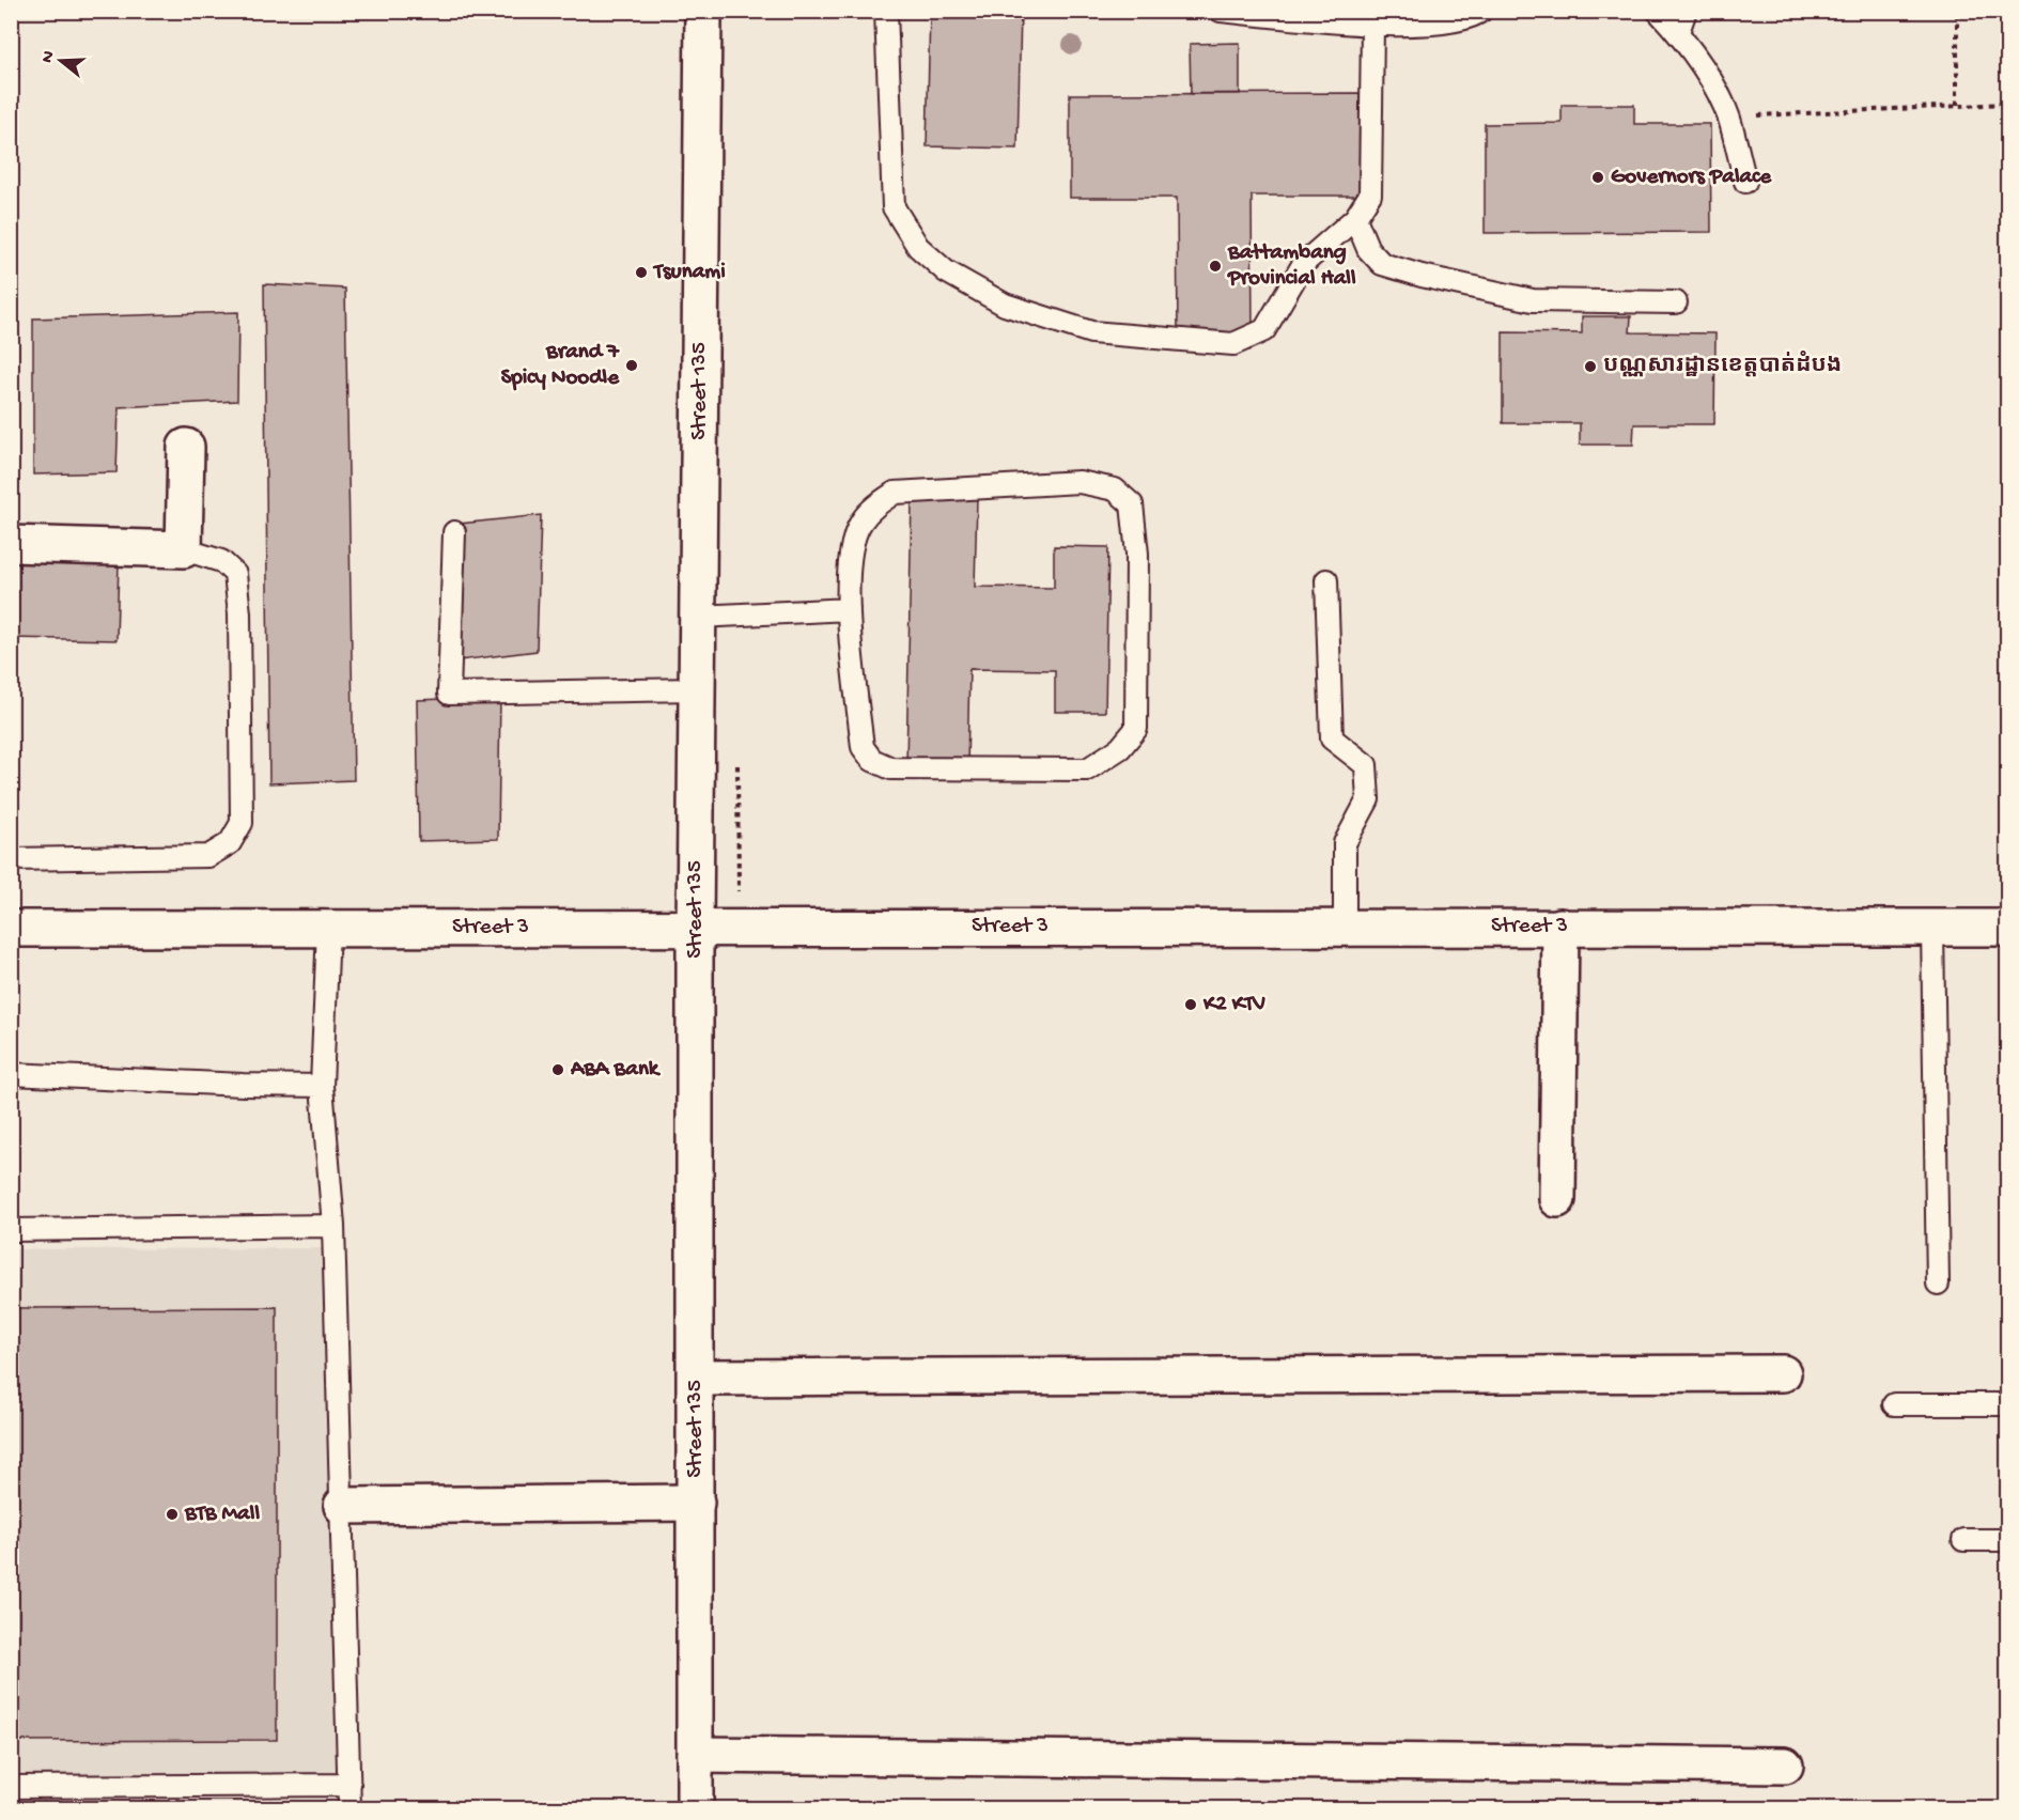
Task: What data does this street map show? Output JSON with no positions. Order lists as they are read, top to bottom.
{
  "streets": {
    "street": ["Street 135", "Street 3"]
  },
  "crossings": [
    ["Street 135", "Street 3"]
  ],
  "places": [
    "Governors Palace",
    "Battambang Provincial Hall",
    "Tsunami",
    "Brand 7 Spicy Noodle",
    "បណ្ណសារដ្ឋានខេត្តបាត់ដំបង",
    "K2 KTV",
    "ABA Bank",
    "BTB Mall"
  ],
  "north": "left"
}
